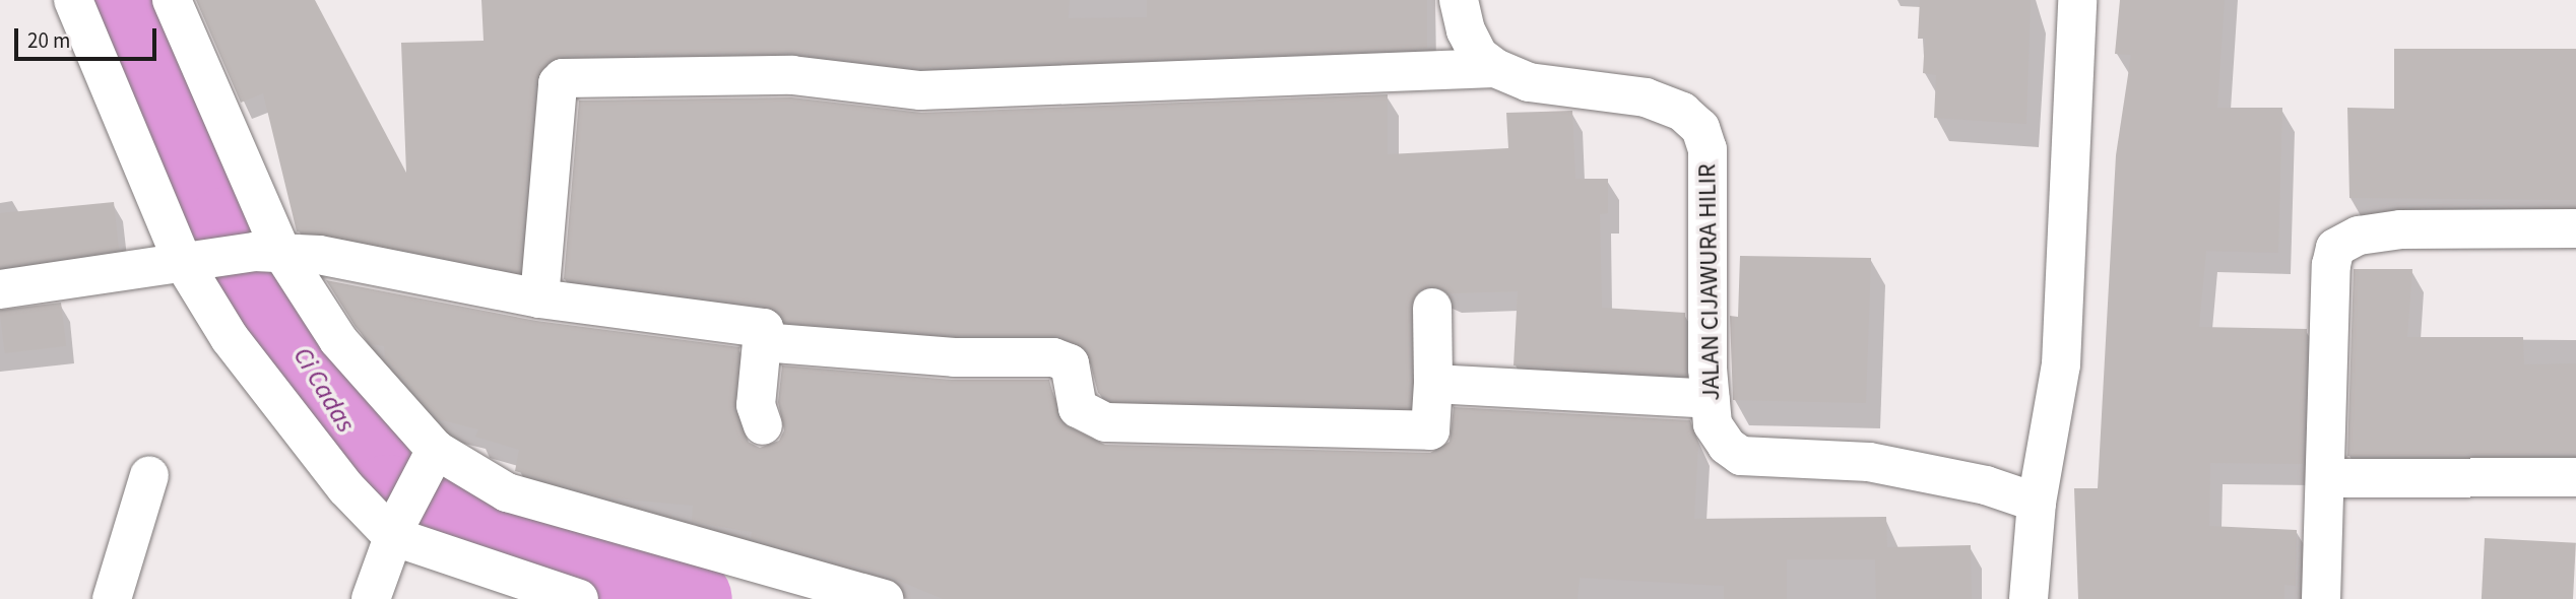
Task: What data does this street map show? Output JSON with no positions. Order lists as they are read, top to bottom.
{
  "streets": {
    "street": ["JALAN CIJAWURA HILIR"]
  },
  "water": ["Ci Cadas"],
  "scale_bar": "20 m"
}
